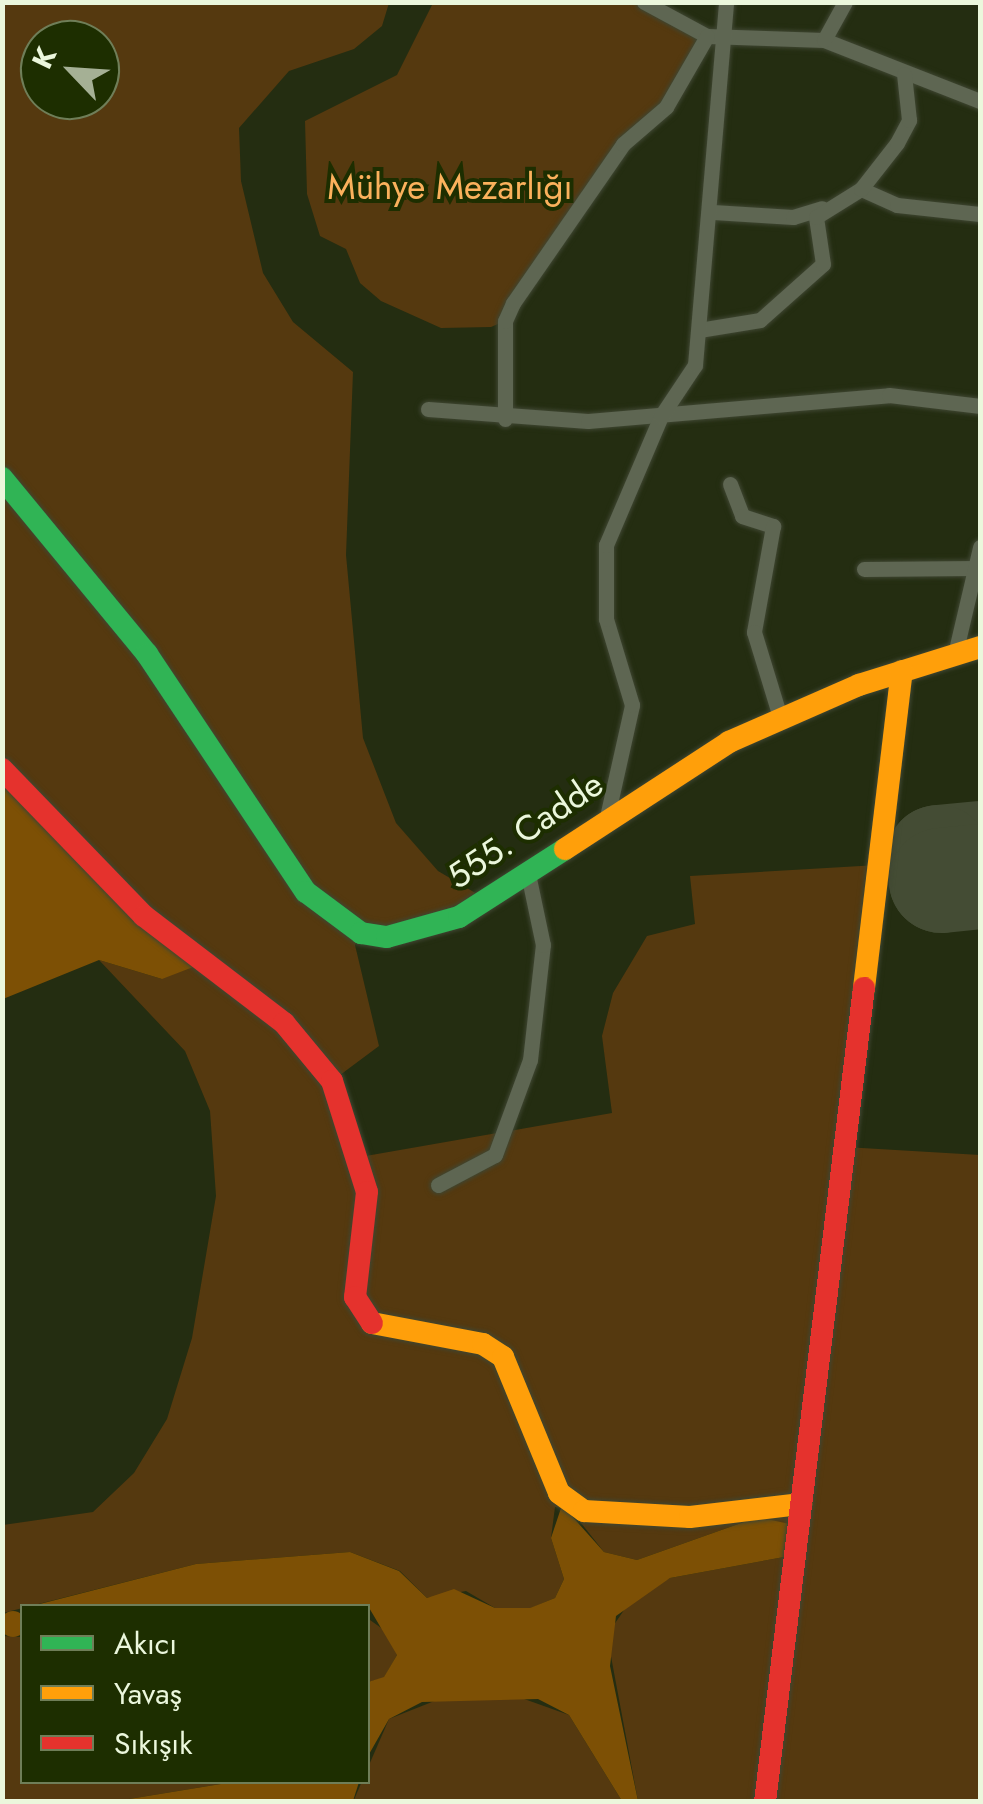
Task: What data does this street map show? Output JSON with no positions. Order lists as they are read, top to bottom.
{
  "streets": {
    "street": ["555. Cadde"]
  },
  "parks": ["Mühye Mezarlığı"],
  "legend": ["Akıcı", "Yavaş", "Sıkışık"],
  "north": "top left"
}
